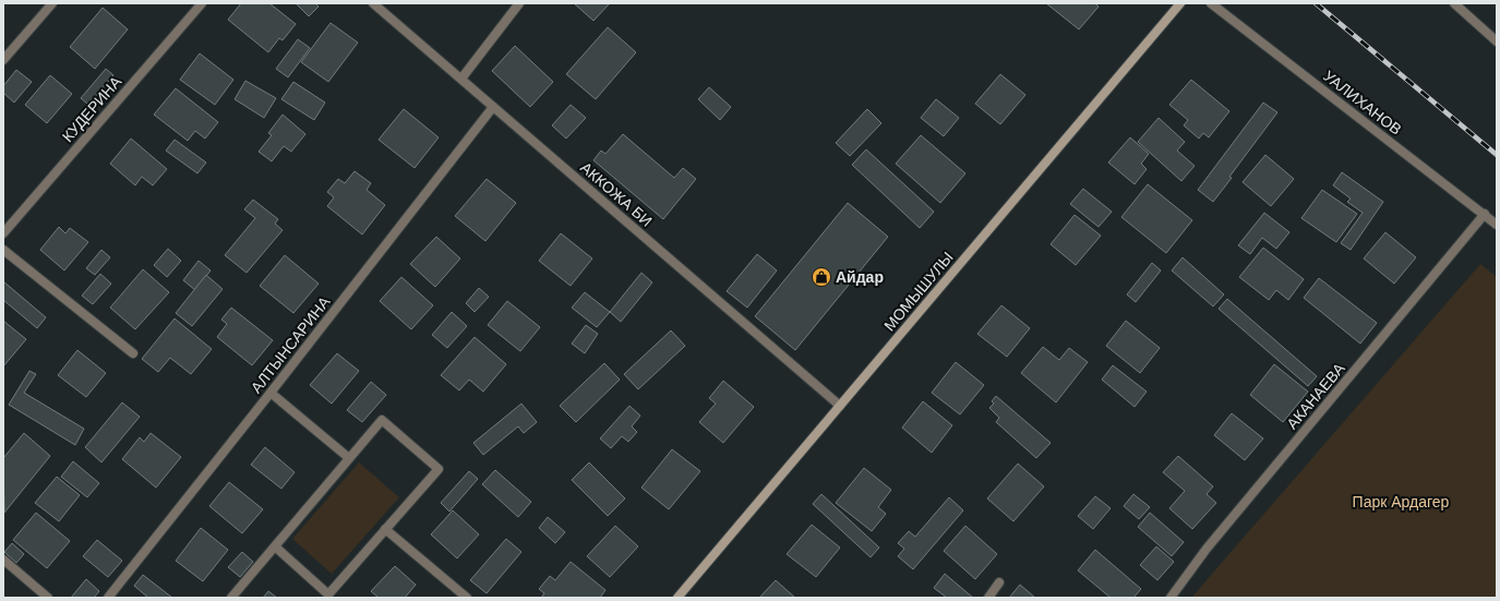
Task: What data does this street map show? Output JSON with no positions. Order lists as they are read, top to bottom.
{
  "streets": {
    "main road": ["МОМЫШУЛЫ"],
    "street": [
      "УАЛИХАНОВ",
      "КУДЕРИНА",
      "АККОЖА БИ",
      "АЛТЫНСАРИНА",
      "АКАНАЕВА"
    ]
  },
  "crossings": [
    ["УАЛИХАНОВ", "АКАНАЕВА"],
    ["АККОЖА БИ", "МОМЫШУЛЫ"],
    ["АККОЖА БИ", "АЛТЫНСАРИНА"]
  ],
  "parks": ["Парк Ардагер"],
  "places": {
    "shop": ["Айдар"]
  }
}
